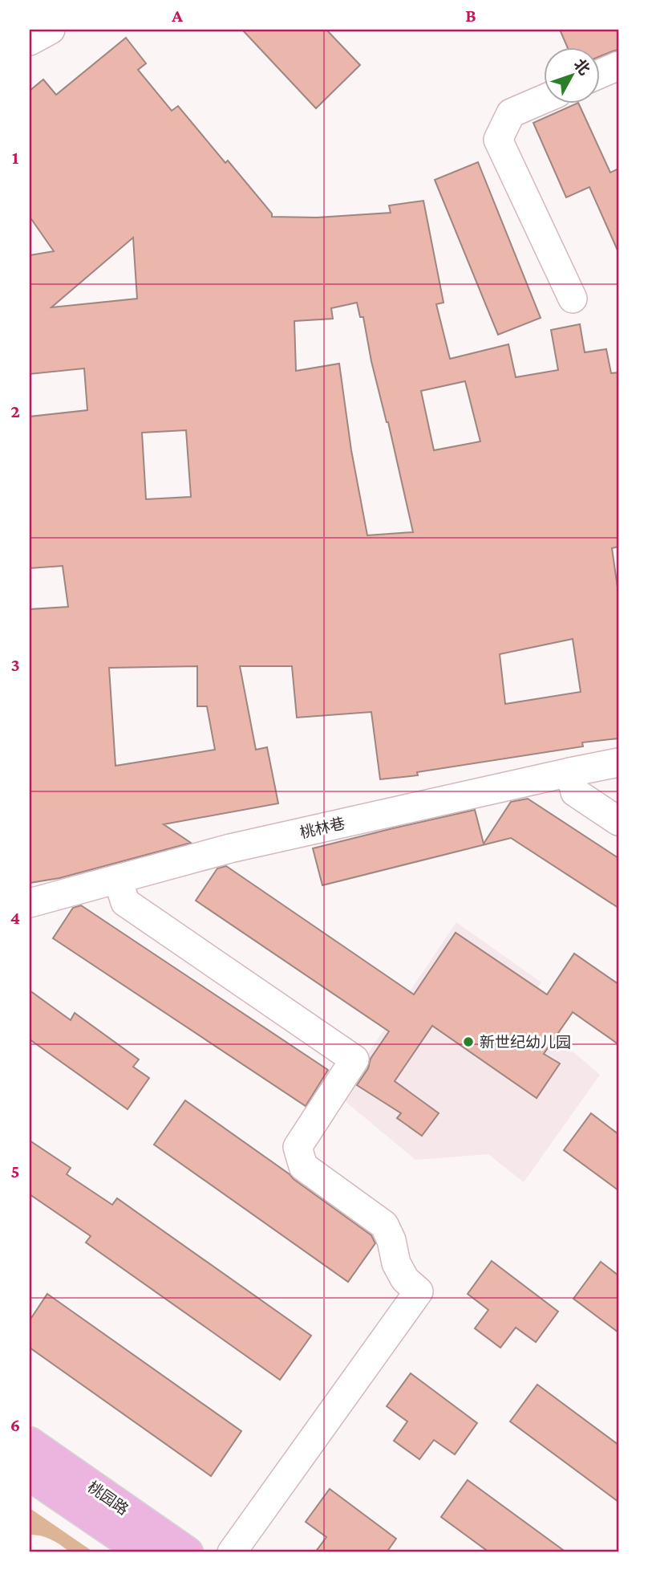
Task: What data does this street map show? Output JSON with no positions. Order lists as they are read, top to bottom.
{
  "streets": {
    "main road": ["桃园路"],
    "street": ["桃林巷"]
  },
  "places": ["新世纪幼儿园"],
  "north": "top right",
  "grid": {
    "columns": ["A", "B"],
    "rows": [
      "1",
      "2",
      "3",
      "4",
      "5",
      "6"
    ]
  }
}
